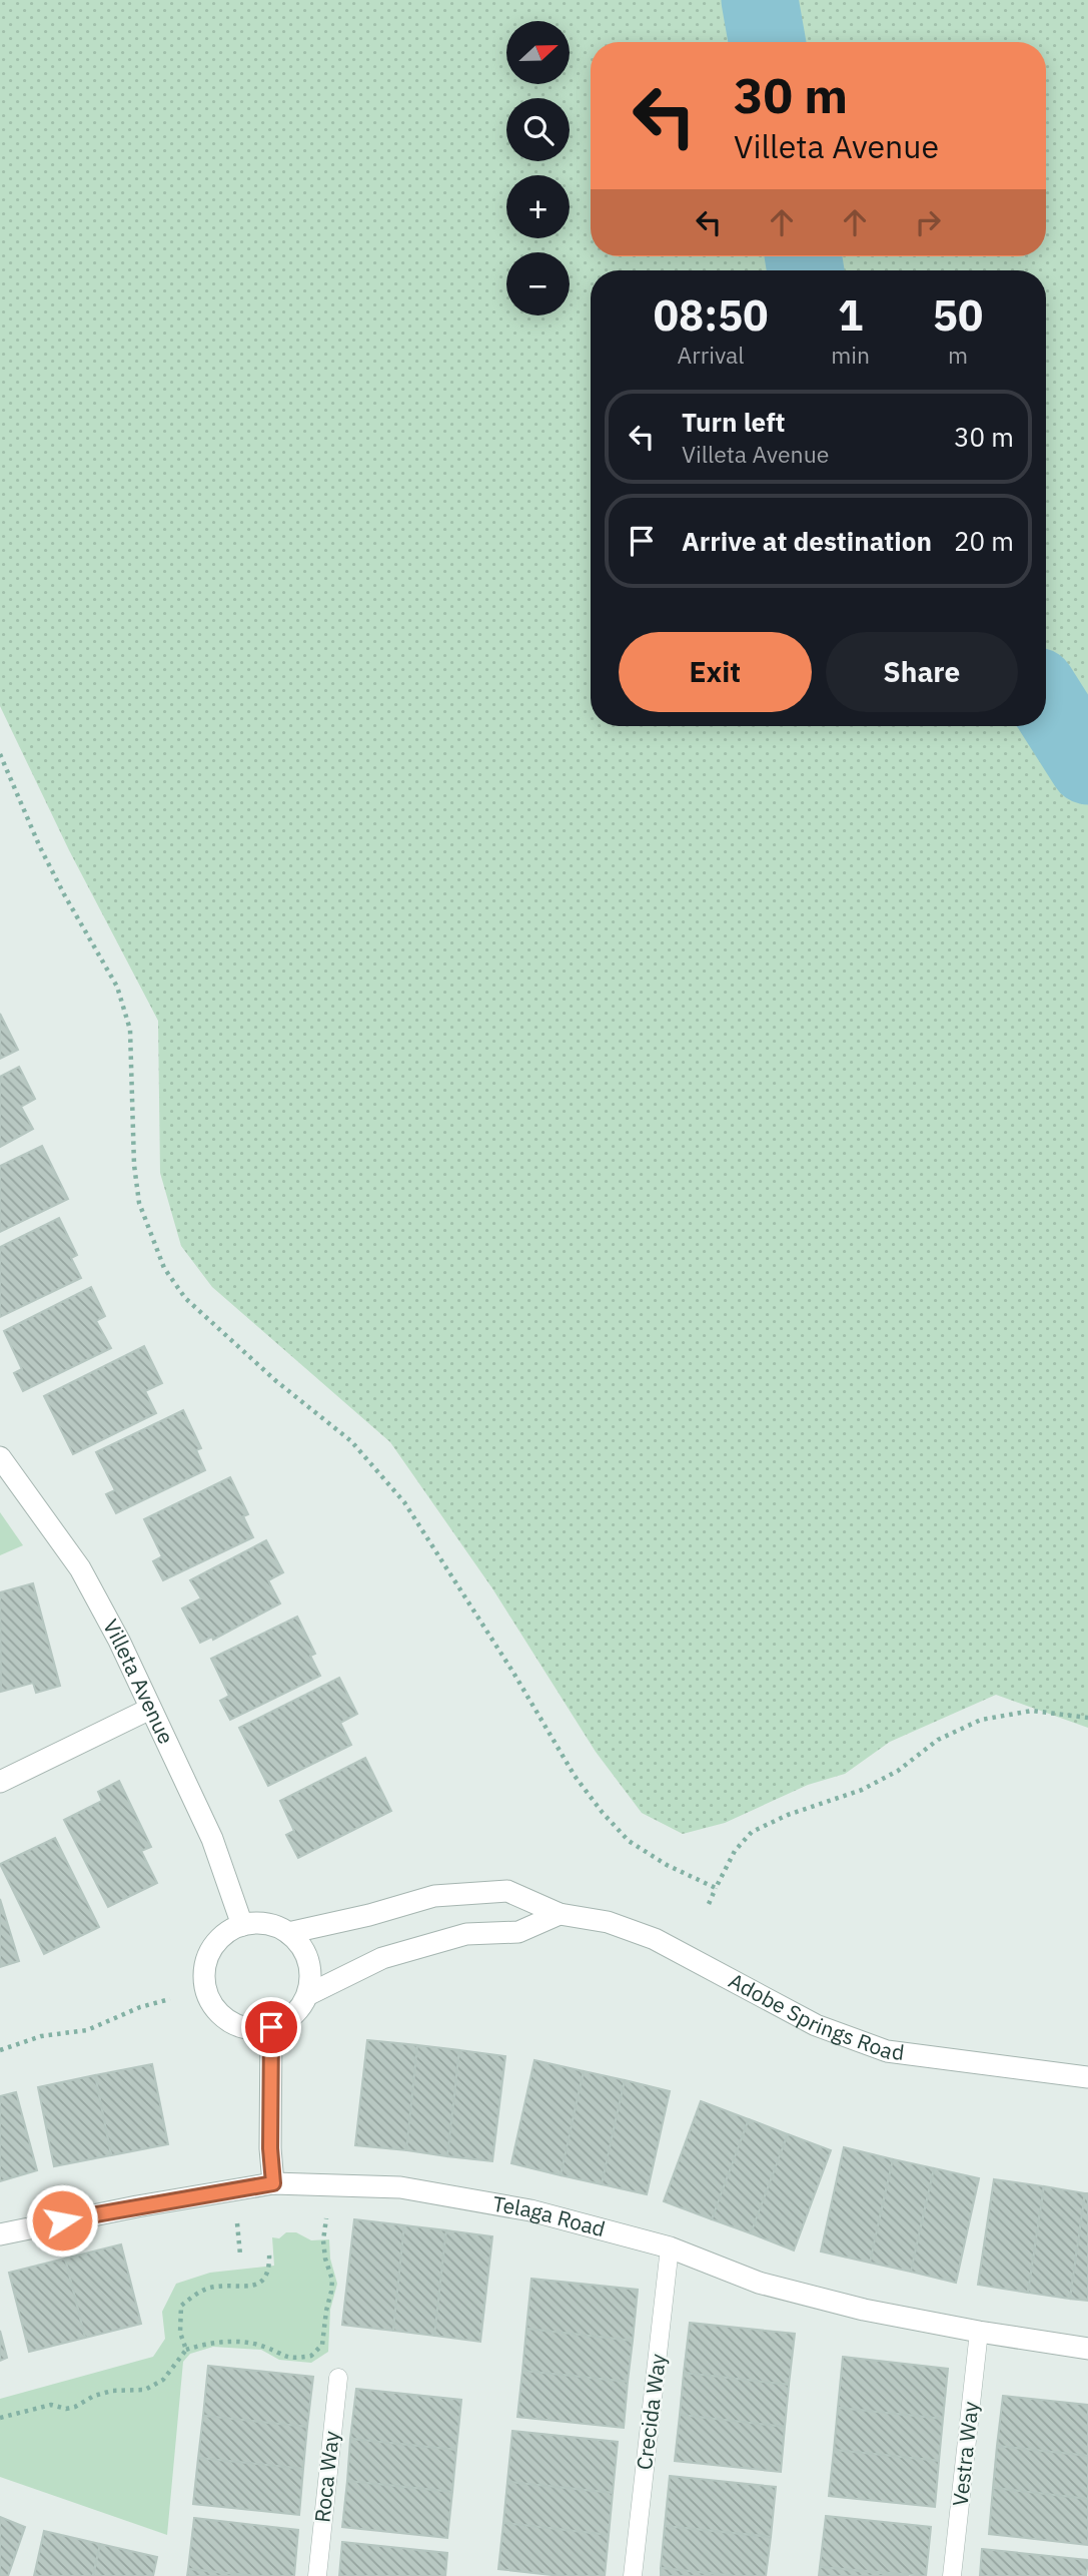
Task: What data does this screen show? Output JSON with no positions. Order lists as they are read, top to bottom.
{
  "streets": {
    "street": ["Villeta Avenue", "Adobe Springs Road", "Telaga Road"],
    "lane": ["Crecida Way", "Vestra Way", "Roca Way"]
  },
  "crossings": [
    ["Villeta Avenue", "Adobe Springs Road"],
    ["Telaga Road", "Crecida Way"],
    ["Telaga Road", "Vestra Way"]
  ],
  "north": "right",
  "page": {
    "map_buttons": ["+", "−"],
    "turn": ["30 m", "Villeta Avenue"],
    "eta": [
      "08:50",
      "Arrival",
      "1",
      "min",
      "50",
      "m"
    ],
    "list": [
      {
        "name": "Turn left",
        "note": "Villeta Avenue",
        "value": "30 m"
      },
      {
        "name": "Arrive at destination",
        "value": "20 m"
      }
    ],
    "buttons": ["Exit", "Share"]
  }
}
